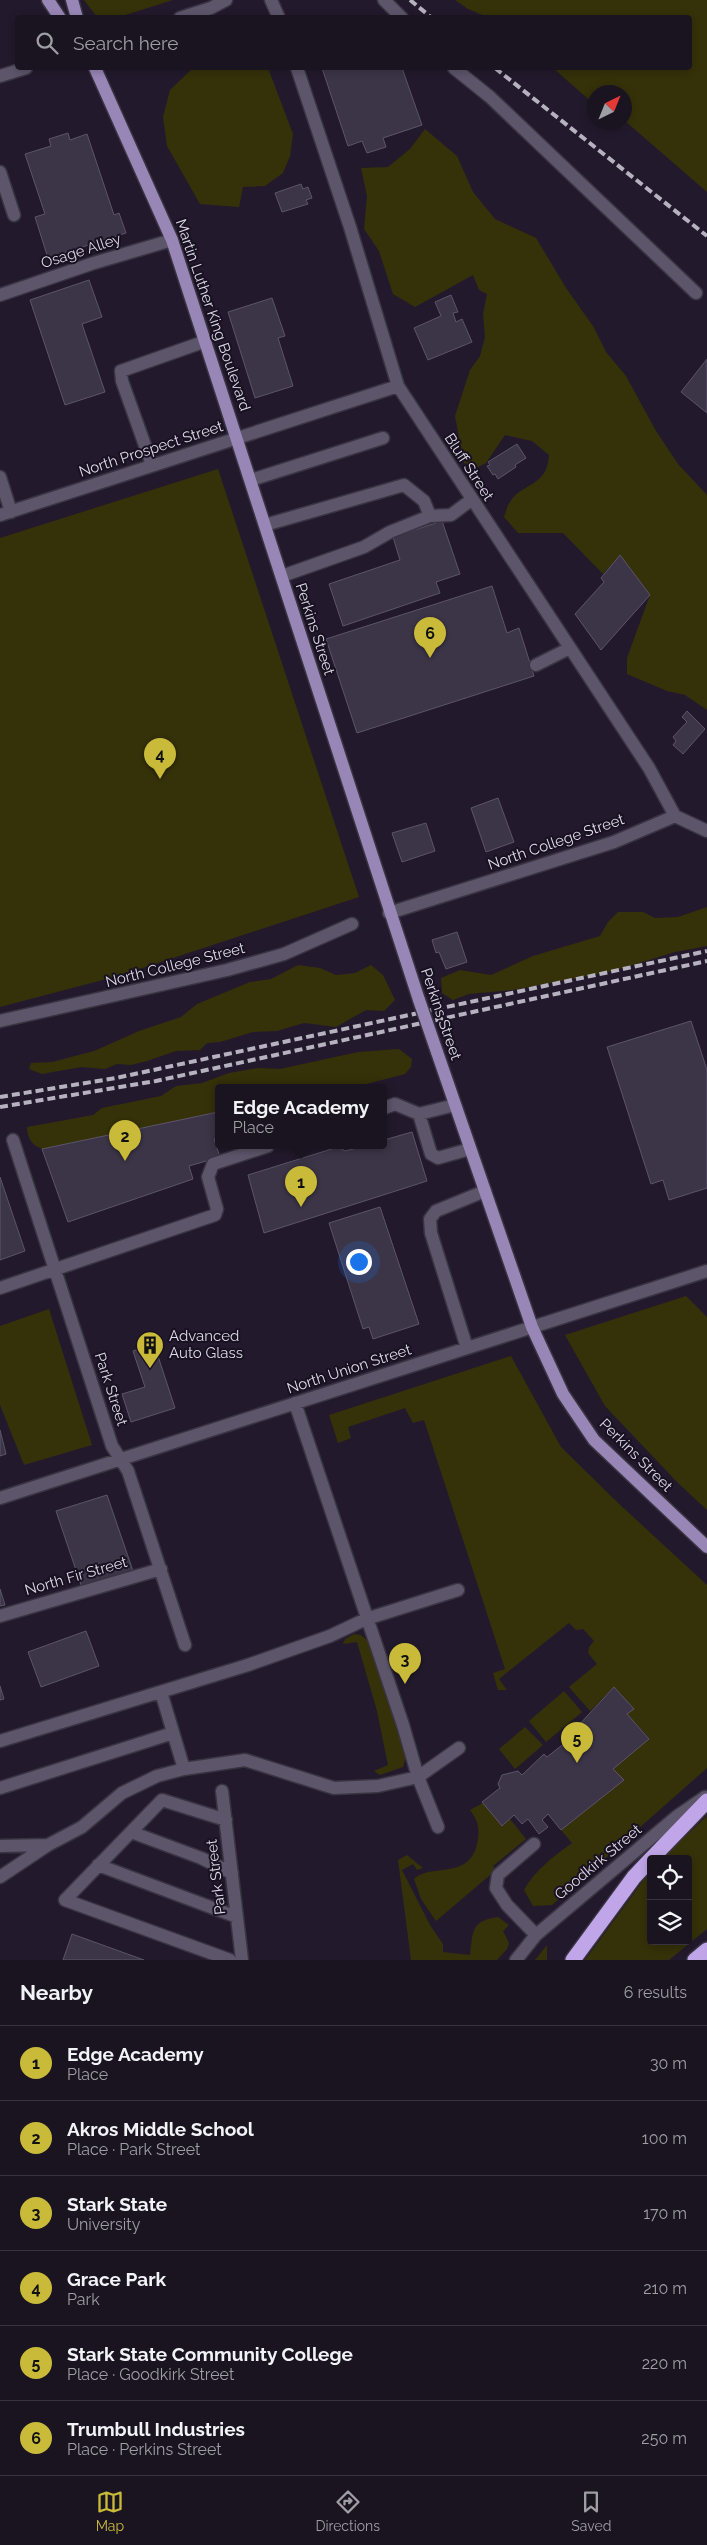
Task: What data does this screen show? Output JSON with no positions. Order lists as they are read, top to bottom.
{
  "streets": {
    "main road": ["Martin Luther King Boulevard", "Perkins Street"],
    "street": [
      "Osage Alley",
      "North Prospect Street",
      "Bluff Street",
      "North College Street",
      "North Union Street",
      "Park Street",
      "North Fir Street",
      "Goodkirk Street"
    ]
  },
  "crossings": [
    ["Osage Alley", "Martin Luther King Boulevard"],
    ["Martin Luther King Boulevard", "North Prospect Street"],
    ["Martin Luther King Boulevard", "Perkins Street"],
    ["North Prospect Street", "Bluff Street"],
    ["North Prospect Street", "Perkins Street"],
    ["Bluff Street", "North College Street"],
    ["Perkins Street", "North College Street"],
    ["Perkins Street", "North Union Street"],
    ["North Union Street", "Park Street"],
    ["Park Street", "North Fir Street"]
  ],
  "places": {
    "building": ["Advanced Auto Glass"]
  },
  "north": "top right",
  "page": {
    "search": "Search here",
    "pins": [
      "6",
      "4",
      "2",
      "1",
      "3",
      "5"
    ],
    "popup": ["Edge Academy", "Place"],
    "heading": ["Nearby", "6 results"],
    "list": [
      {
        "mark": "1",
        "name": "Edge Academy",
        "note": "Place",
        "value": "30 m"
      },
      {
        "mark": "2",
        "name": "Akros Middle School",
        "note": "Place · Park Street",
        "value": "100 m"
      },
      {
        "mark": "3",
        "name": "Stark State",
        "note": "University",
        "value": "170 m"
      },
      {
        "mark": "4",
        "name": "Grace Park",
        "note": "Park",
        "value": "210 m"
      },
      {
        "mark": "5",
        "name": "Stark State Community College",
        "note": "Place · Goodkirk Street",
        "value": "220 m"
      },
      {
        "mark": "6",
        "name": "Trumbull Industries",
        "note": "Place · Perkins Street",
        "value": "250 m"
      }
    ],
    "nav": ["Map", "Directions", "Saved"]
  }
}
